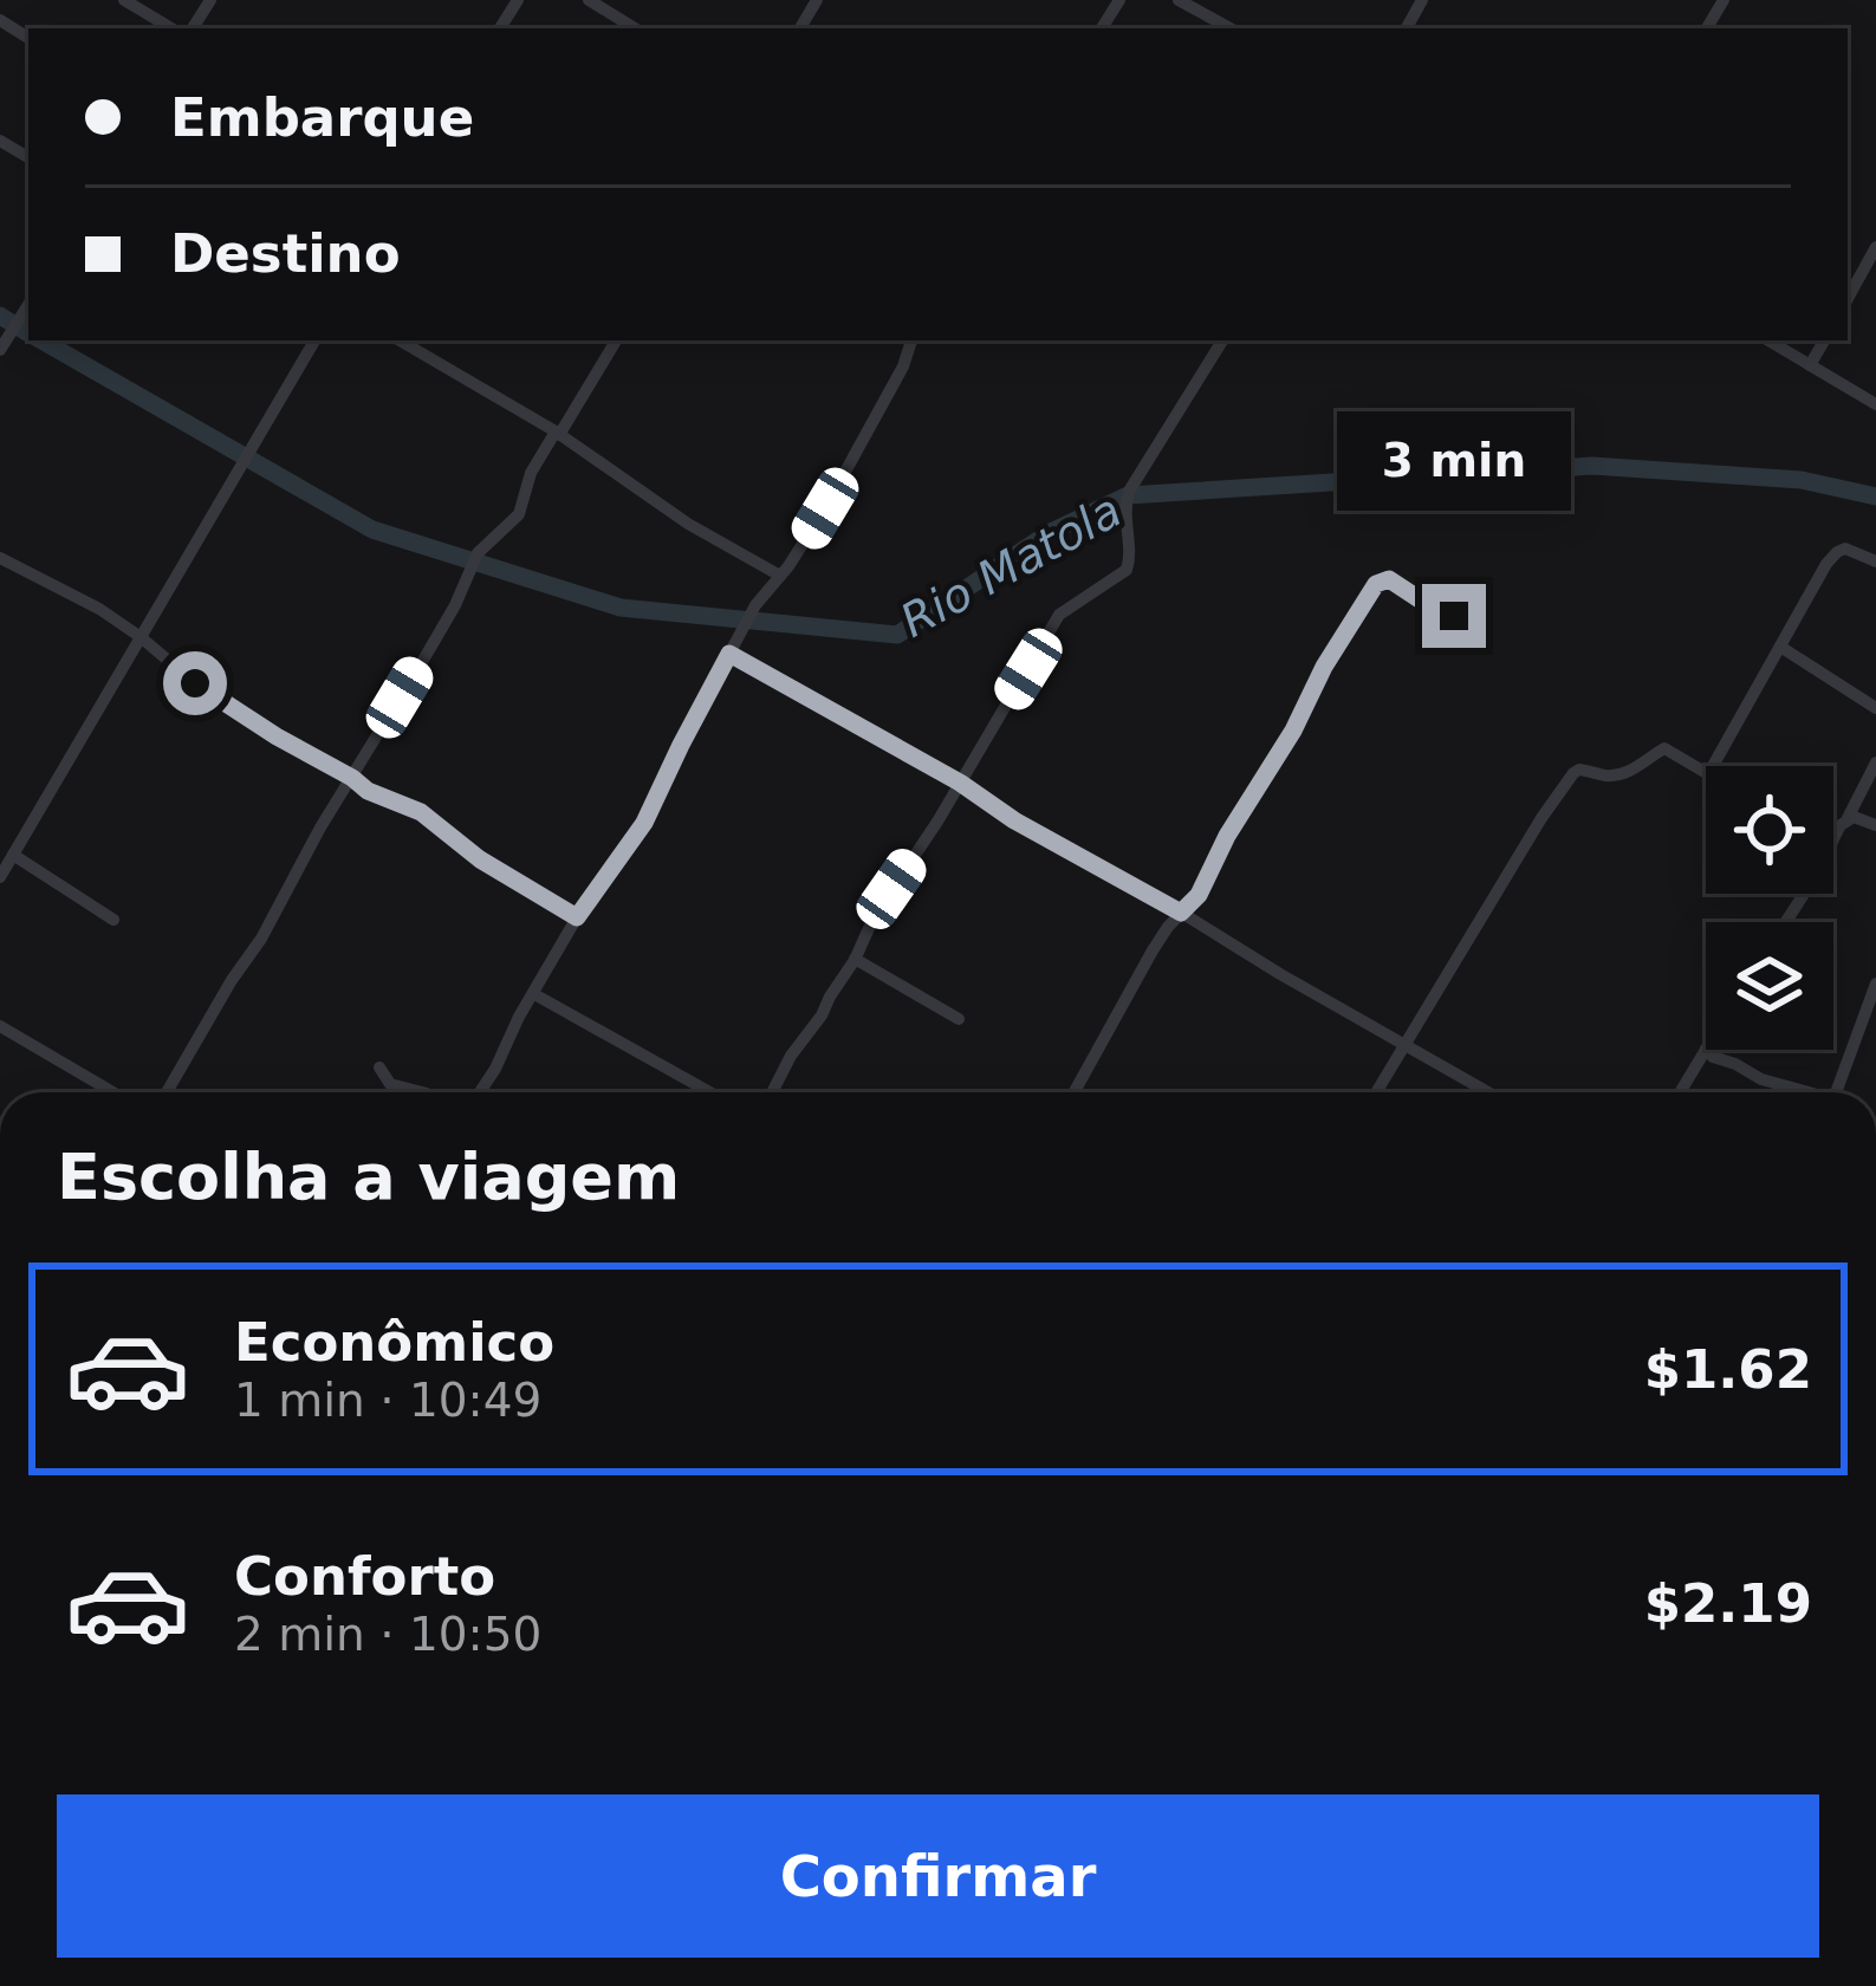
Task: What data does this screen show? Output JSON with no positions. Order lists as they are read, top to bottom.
{
  "water": ["Rio Matola"],
  "page": {
    "banner": ["Embarque", "Destino"],
    "bubble": "3 min",
    "heading": "Escolha a viagem",
    "list": [
      {
        "name": "Econômico",
        "note": "1 min · 10:49",
        "value": "$1.62"
      },
      {
        "name": "Conforto",
        "note": "2 min · 10:50",
        "value": "$2.19"
      }
    ],
    "buttons": "Confirmar"
  }
}
